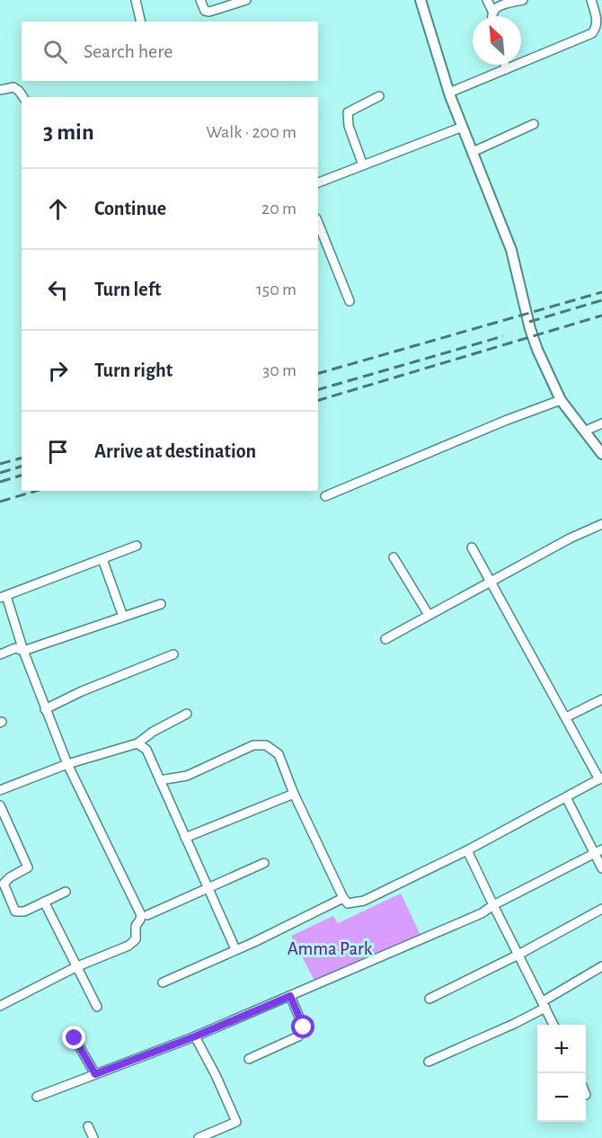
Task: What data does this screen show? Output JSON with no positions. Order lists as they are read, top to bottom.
{
  "parks": ["Amma Park"],
  "north": "top left",
  "page": {
    "search": "Search here",
    "heading": ["3 min", "Walk · 200 m"],
    "list": [
      ["Continue", "20 m"],
      ["Turn left", "150 m"],
      ["Turn right", "30 m"],
      "Arrive at destination"
    ],
    "map_buttons": ["+", "−"]
  }
}
